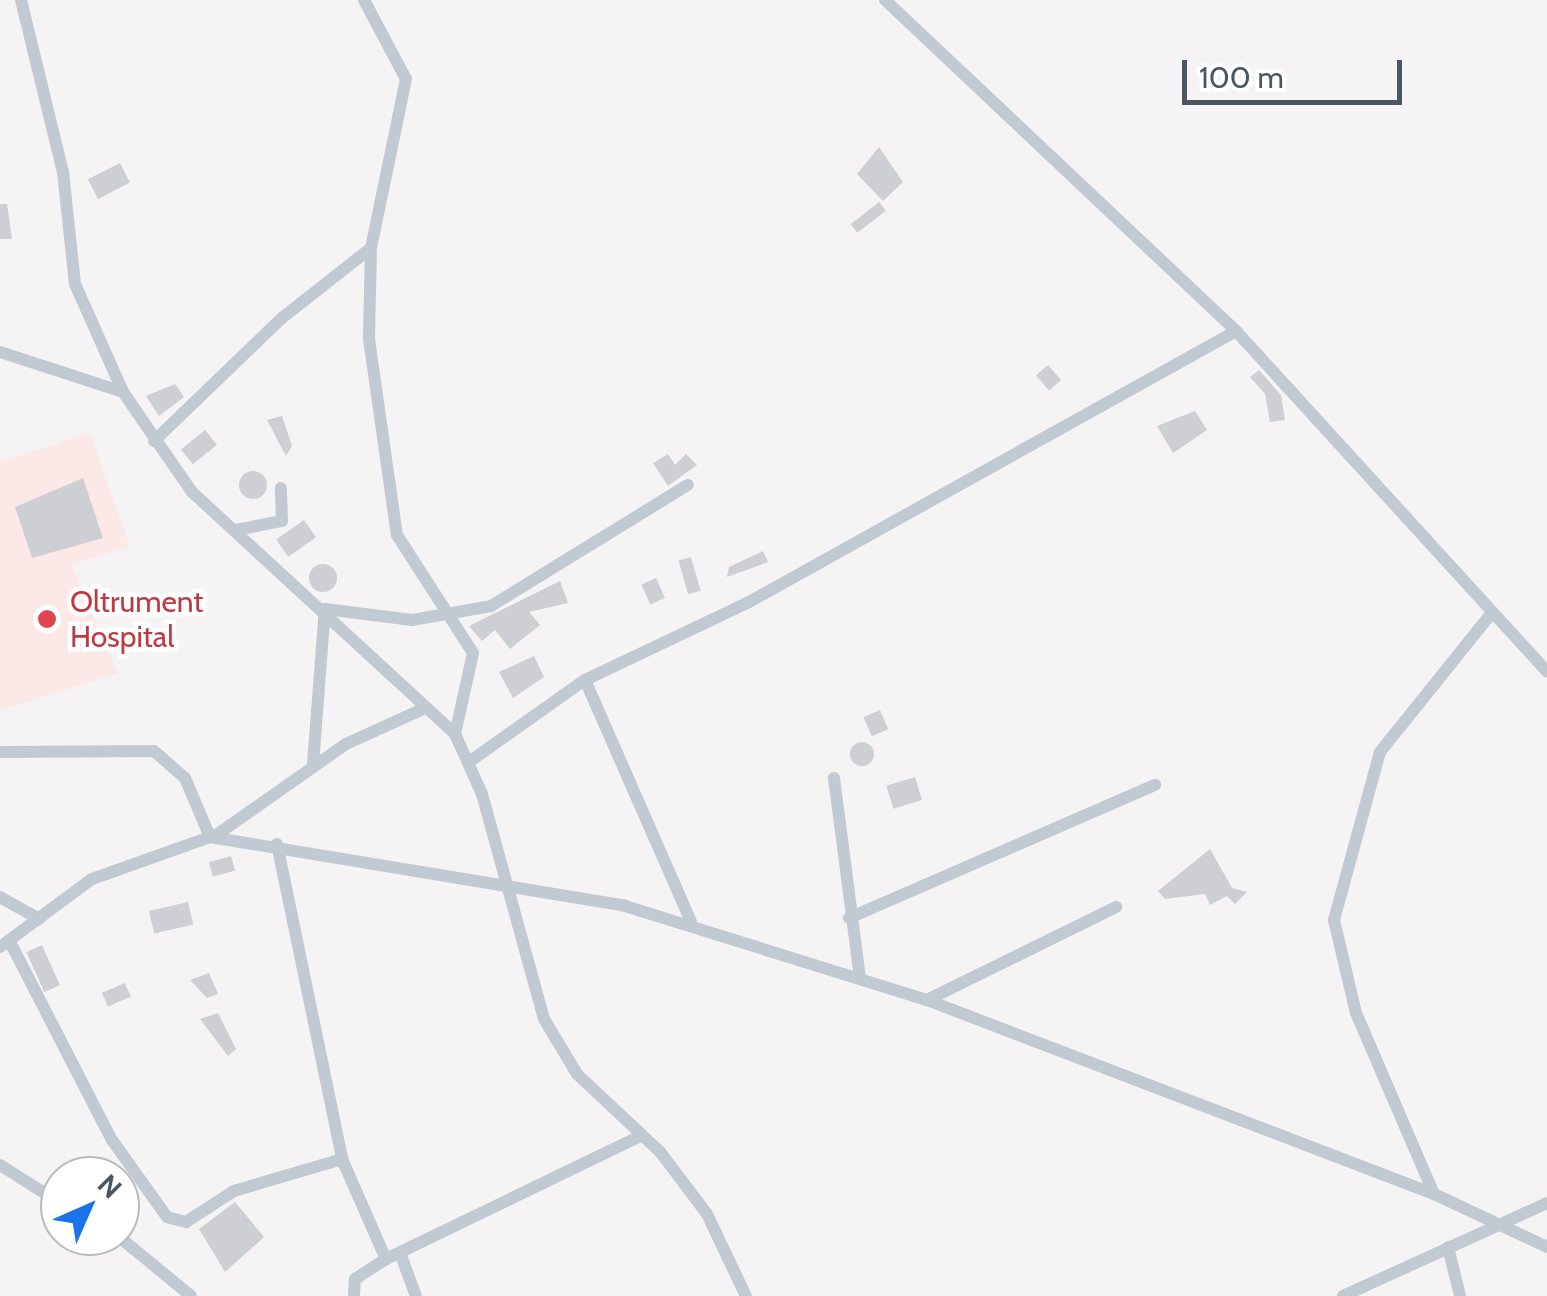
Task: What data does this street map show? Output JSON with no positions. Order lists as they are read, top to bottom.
{
  "places": ["Oltrument Hospital"],
  "scale_bar": "100 m",
  "north": "top right"
}
